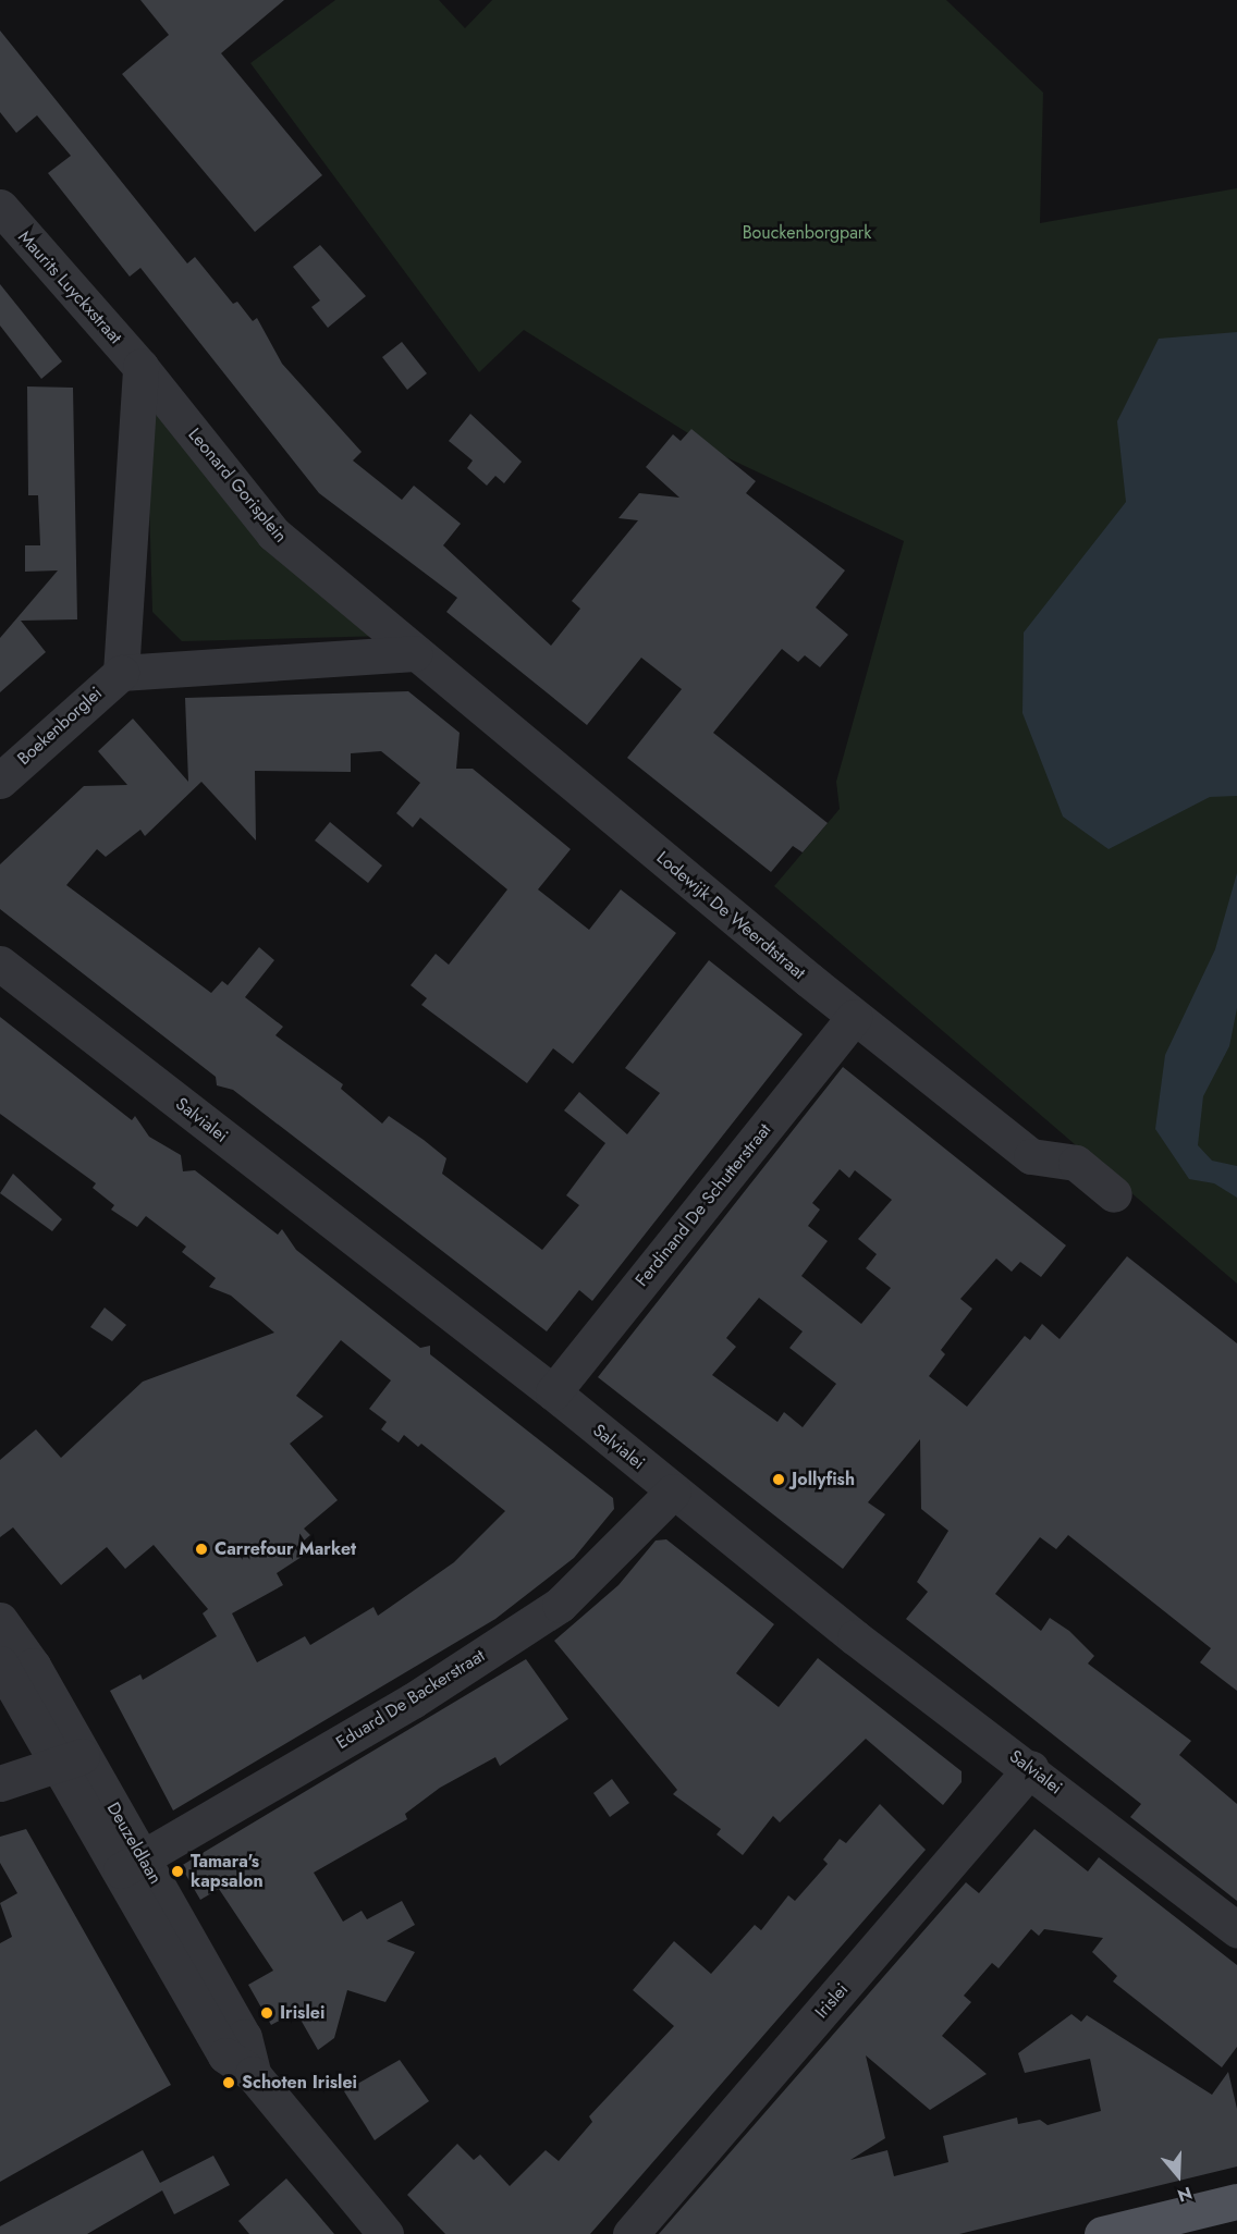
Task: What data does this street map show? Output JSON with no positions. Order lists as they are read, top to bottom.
{
  "streets": {
    "street": [
      "Maurits Luyckxstraat",
      "Leonard Gorisplein",
      "Boekenborglei",
      "Lodewijk De Weerdtstraat",
      "Salvialei",
      "Ferdinand De Schutterstraat",
      "Eduard De Backerstraat",
      "Deuzeldlaan",
      "Irislei"
    ]
  },
  "crossings": [
    ["Maurits Luyckxstraat", "Leonard Gorisplein"],
    ["Leonard Gorisplein", "Lodewijk De Weerdtstraat"],
    ["Lodewijk De Weerdtstraat", "Ferdinand De Schutterstraat"],
    ["Salvialei", "Ferdinand De Schutterstraat"],
    ["Salvialei", "Eduard De Backerstraat"],
    ["Salvialei", "Irislei"],
    ["Eduard De Backerstraat", "Deuzeldlaan"]
  ],
  "parks": ["Bouckenborgpark"],
  "places": [
    "Jollyfish",
    "Carrefour Market",
    "Tamara's kapsalon",
    "Irislei",
    "Schoten Irislei"
  ],
  "north": "bottom"
}
